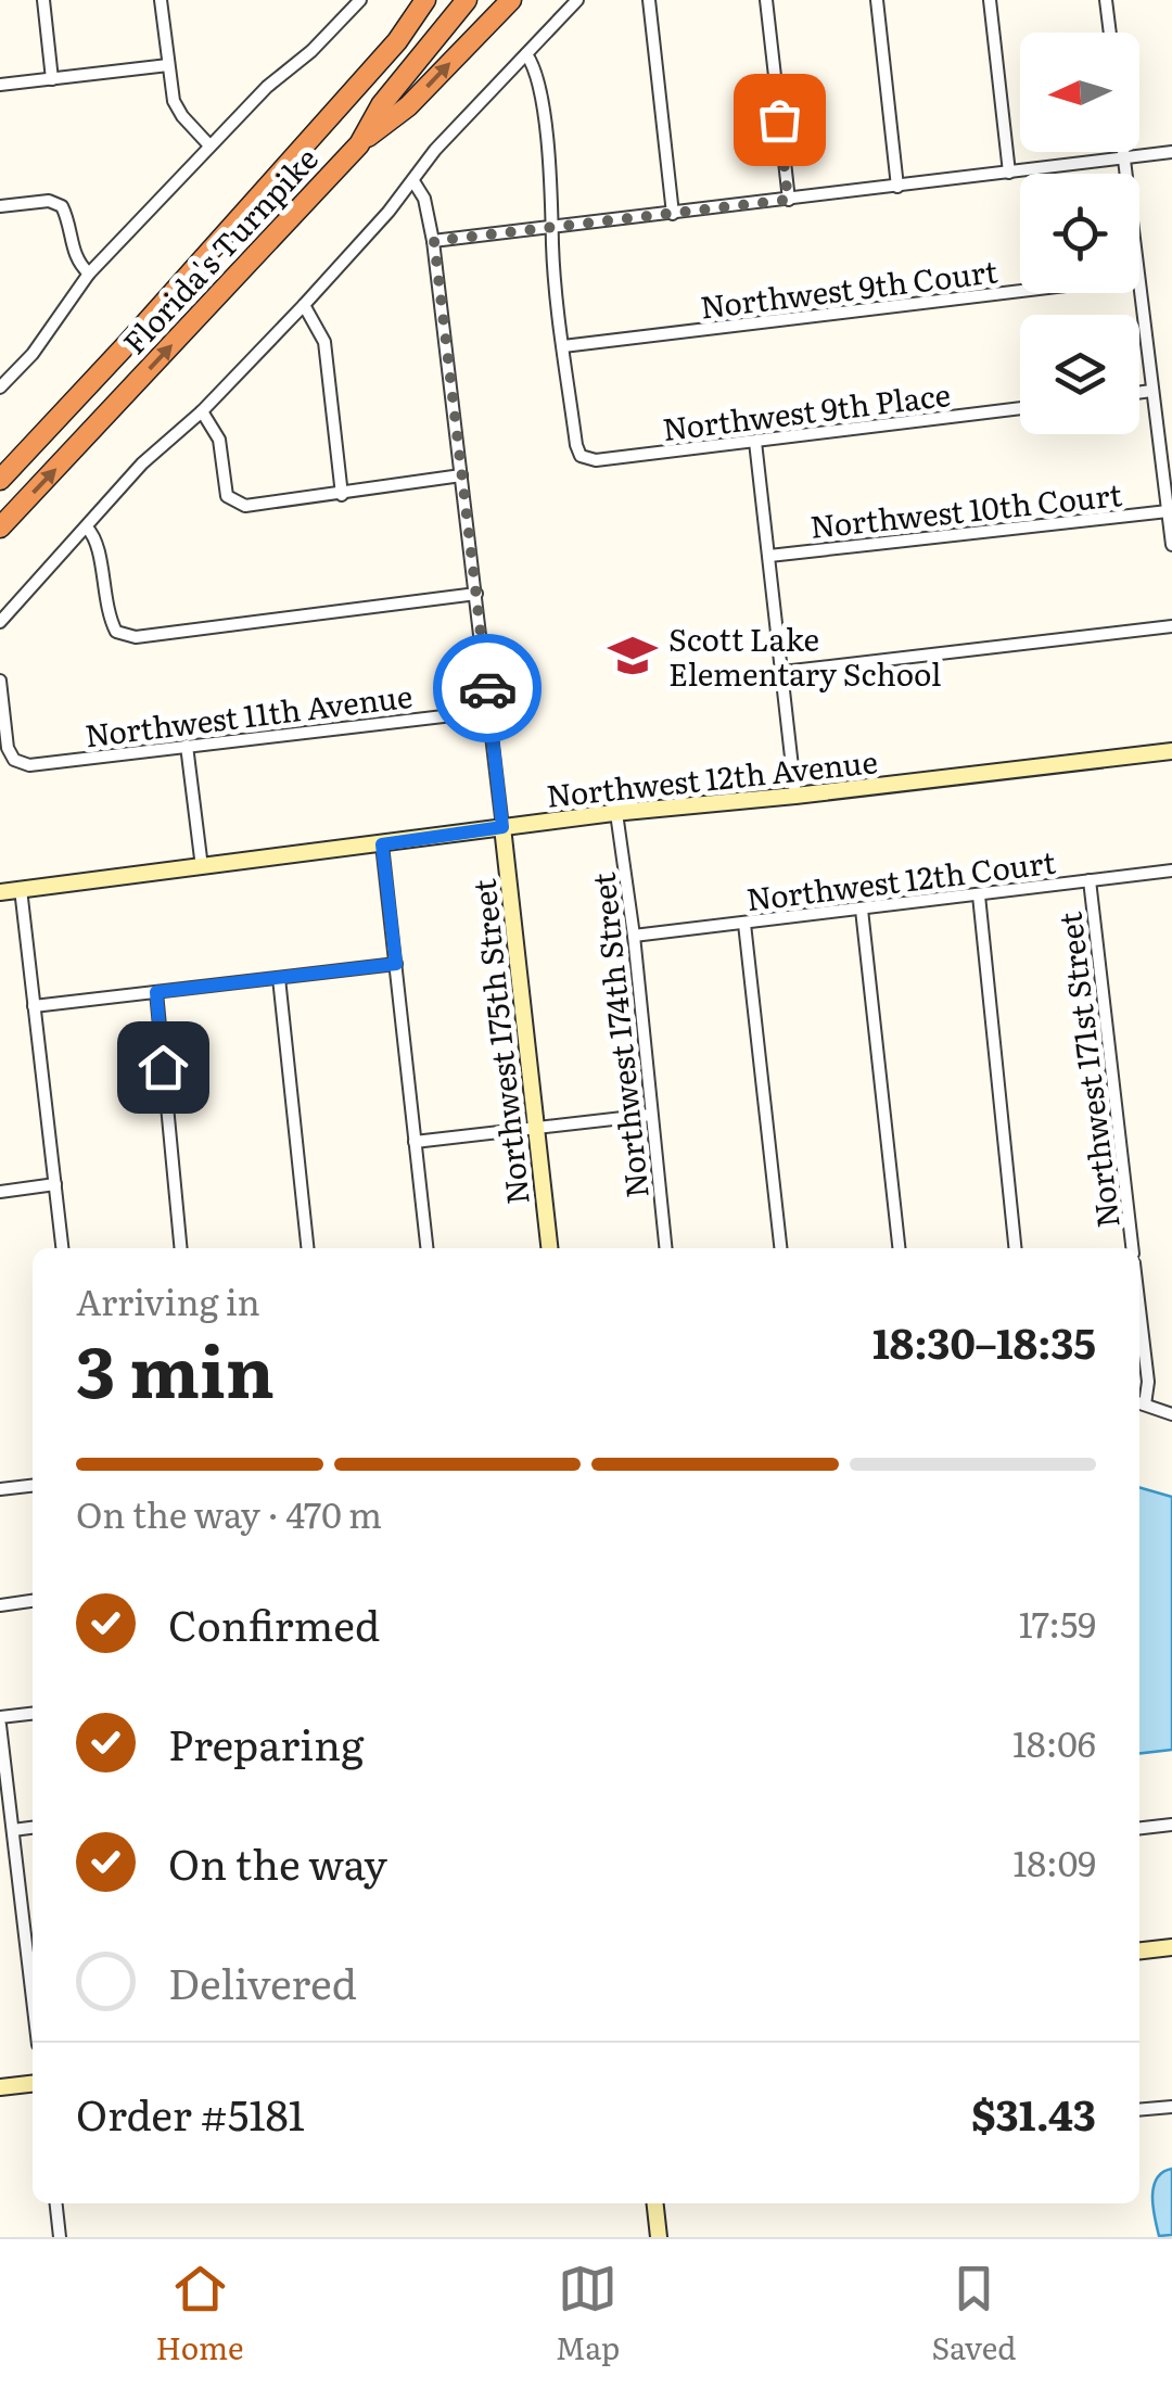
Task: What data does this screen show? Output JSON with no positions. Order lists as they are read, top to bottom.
{
  "streets": {
    "highway": ["Florida's Turnpike"],
    "street": [
      "Northwest 9th Court",
      "Northwest 9th Place",
      "Northwest 10th Court",
      "Northwest 11th Avenue",
      "Northwest 12th Avenue",
      "Northwest 12th Court",
      "Northwest 174th Street",
      "Northwest 175th Street",
      "Northwest 171st Street"
    ]
  },
  "crossings": [
    ["Northwest 9th Court", "Northwest 9th Place"],
    ["Northwest 11th Avenue", "Northwest 175th Street"],
    ["Northwest 12th Avenue", "Northwest 174th Street"],
    ["Northwest 12th Avenue", "Northwest 175th Street"],
    ["Northwest 12th Court", "Northwest 174th Street"],
    ["Northwest 12th Court", "Northwest 171st Street"]
  ],
  "places": {
    "school or university": ["Scott Lake Elementary School"]
  },
  "north": "left",
  "page": {
    "heading": ["3 min", "Arriving in", "18:30–18:35"],
    "panel": ["Order #5181", "$31.43"],
    "bar": "On the way · 470 m",
    "list": [
      ["Confirmed", "17:59"],
      ["Preparing", "18:06"],
      ["On the way", "18:09"],
      "Delivered"
    ],
    "tabs": ["Home", "Map", "Saved"]
  }
}
